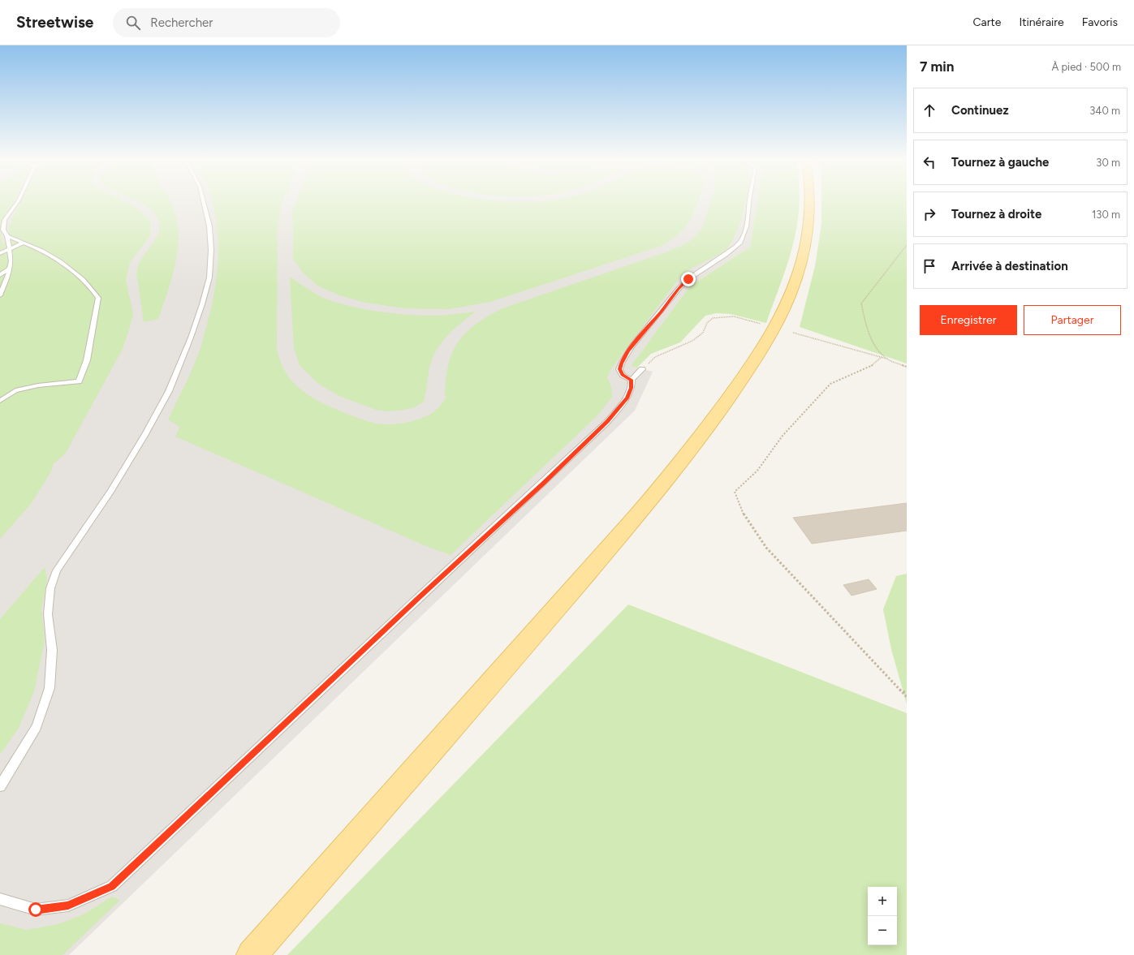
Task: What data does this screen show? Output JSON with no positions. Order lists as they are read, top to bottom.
{
  "page": {
    "header": "Streetwise",
    "search": "Rechercher",
    "nav": ["Carte", "Itinéraire", "Favoris"],
    "heading": ["7 min", "À pied · 500 m"],
    "list": [
      ["Continuez", "340 m"],
      ["Tournez à gauche", "30 m"],
      ["Tournez à droite", "130 m"],
      "Arrivée à destination"
    ],
    "buttons": ["Enregistrer", "Partager"],
    "map_buttons": ["+", "−"]
  }
}
